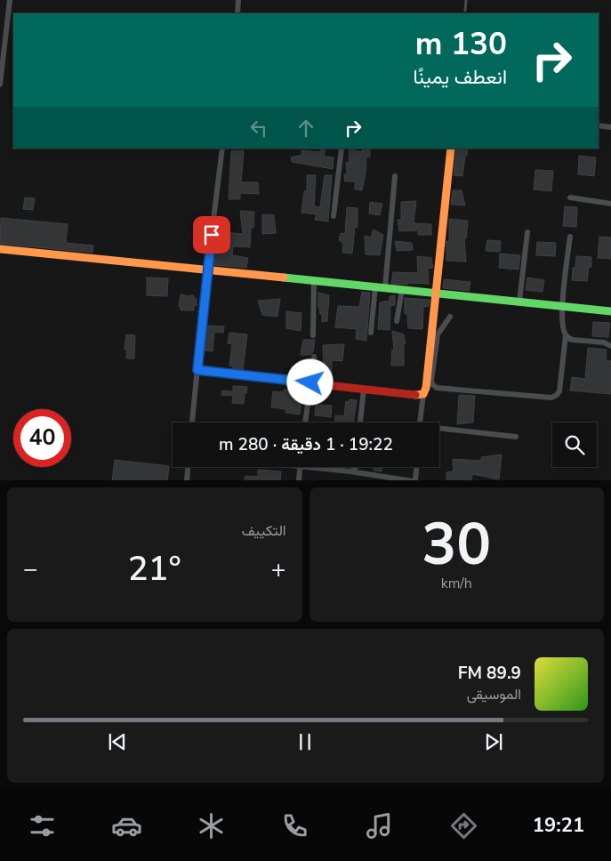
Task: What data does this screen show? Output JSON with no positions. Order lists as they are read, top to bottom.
{
  "page": {
    "turn": ["130 m", "انعطف يمينًا"],
    "limit": "40",
    "trip": "19:22 · 1 دقيقة · 280 m",
    "tile": [
      ["30", "km/h"],
      "التكييف"
    ],
    "heat": ["−", "21°", "+"],
    "song": ["89.9 FM", "الموسيقى"],
    "tabs": "19:21"
  }
}
